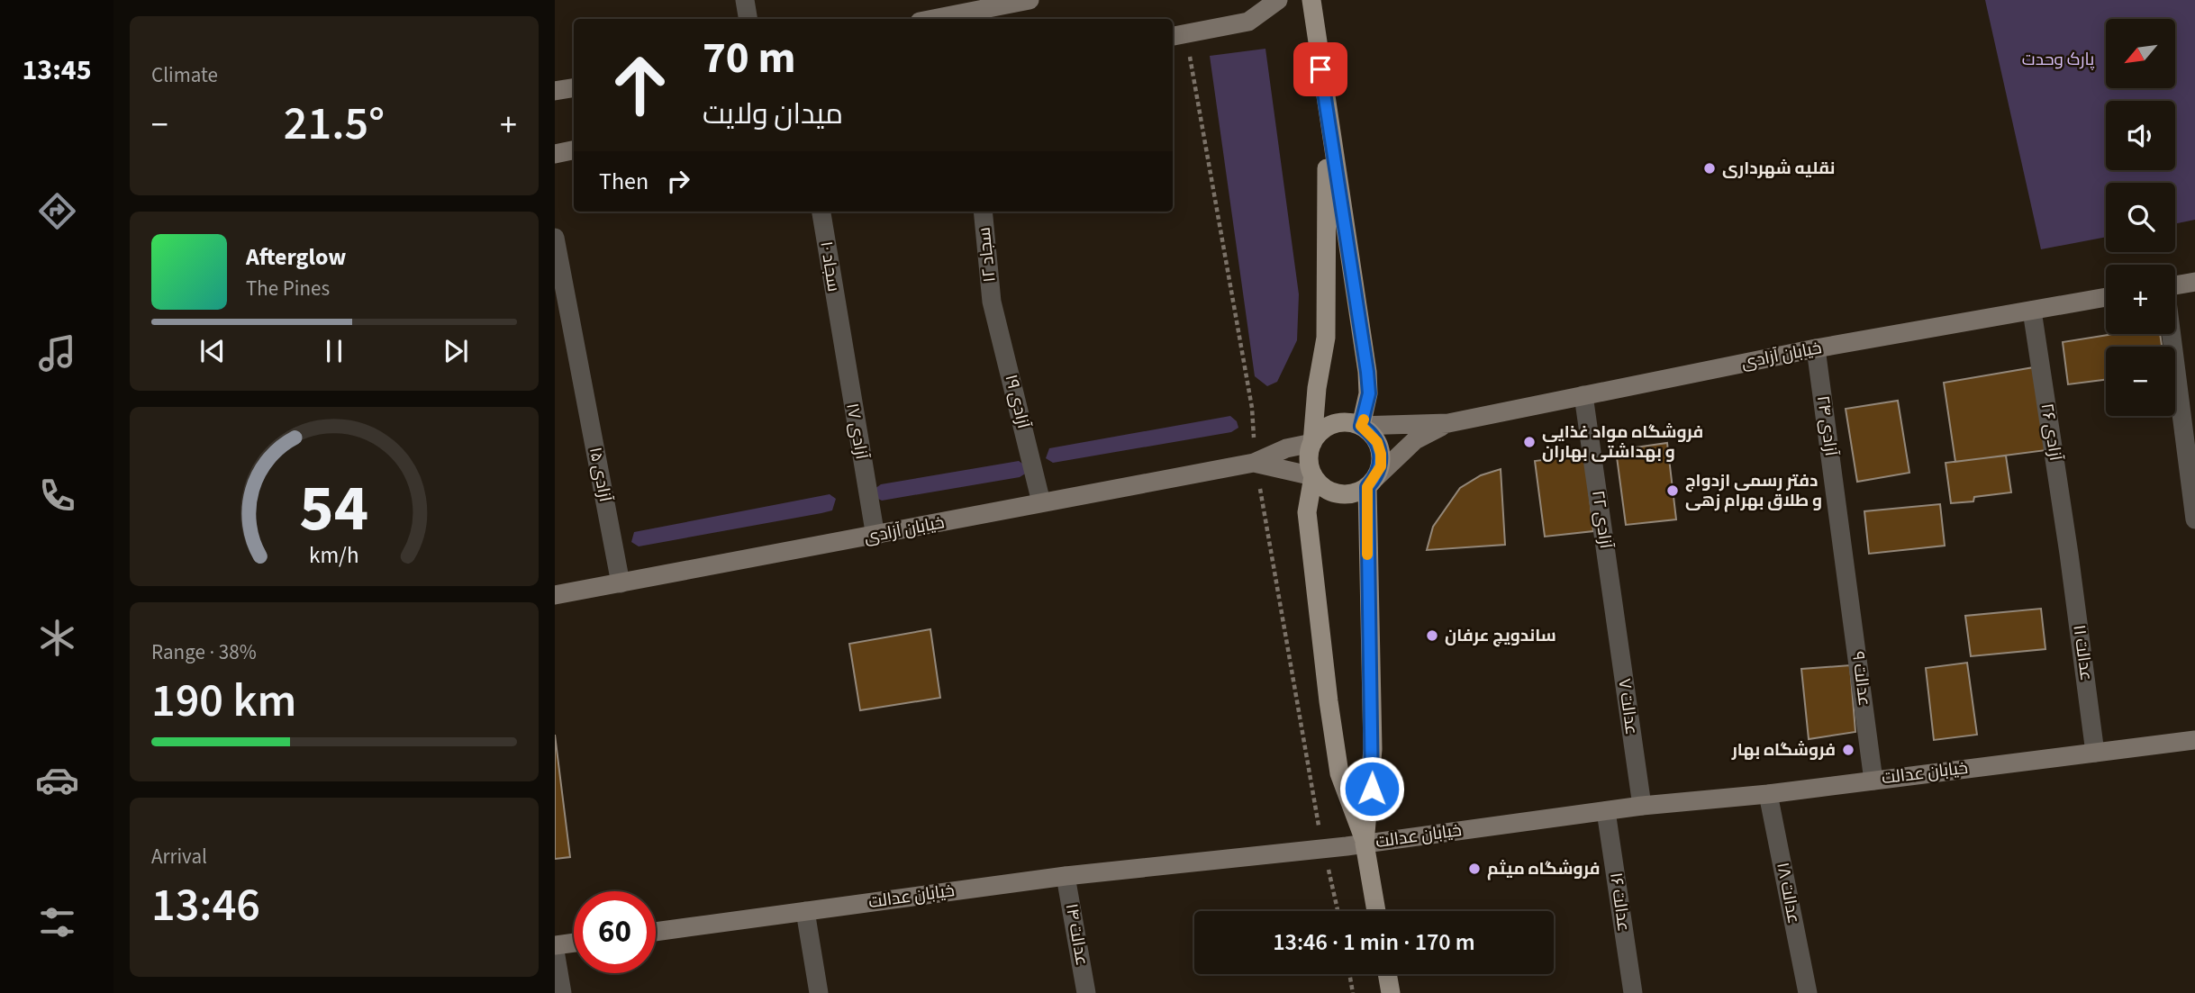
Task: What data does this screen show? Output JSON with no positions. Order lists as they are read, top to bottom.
{
  "streets": {
    "street": [
      "سجاد ۱۲",
      "سجاد ۱۰",
      "خیابان آزادی",
      "آزادی ۱۹",
      "آزادی ۲۴",
      "آزادی ۱۷",
      "آزادی ۲۶",
      "آزادی ۱۵",
      "آزادی ۲۲",
      "عدالت ۱۱",
      "عدالت ۹",
      "عدالت ۷",
      "خیابان عدالت",
      "عدالت ۱۸",
      "عدالت ۱۶",
      "عدالت ۱۴"
    ]
  },
  "crossings": [
    ["سجاد ۱۲", "آزادی ۱۹"],
    ["سجاد ۱۰", "آزادی ۱۷"],
    ["خیابان آزادی", "آزادی ۱۹"],
    ["خیابان آزادی", "آزادی ۲۴"],
    ["خیابان آزادی", "آزادی ۱۷"],
    ["خیابان آزادی", "آزادی ۲۶"],
    ["خیابان آزادی", "آزادی ۱۵"],
    ["خیابان آزادی", "آزادی ۲۲"],
    ["آزادی ۲۴", "عدالت ۹"],
    ["آزادی ۲۶", "عدالت ۱۱"],
    ["آزادی ۲۲", "عدالت ۷"],
    ["عدالت ۱۱", "خیابان عدالت"],
    ["عدالت ۹", "خیابان عدالت"],
    ["عدالت ۷", "خیابان عدالت"],
    ["خیابان عدالت", "عدالت ۱۸"],
    ["خیابان عدالت", "عدالت ۱۶"],
    ["خیابان عدالت", "عدالت ۱۴"]
  ],
  "parks": ["پارک وحدت"],
  "places": [
    "نقلیه شهرداری",
    "فروشگاه مواد غذایی و بهداشتی بهاران",
    "دفتر رسمی ازدواج و طلاق بهرام زهی",
    "ساندویچ عرفان",
    "فروشگاه بهار",
    "فروشگاه میثم"
  ],
  "north": "bottom left",
  "page": {
    "tabs": "13:45",
    "tile": [
      "Climate",
      ["Range · 38%", "190 km"],
      ["Arrival", "13:46"]
    ],
    "map_buttons": ["+", "−"],
    "turn": ["70 m", "میدان ولایت"],
    "heat": ["−", "21.5°", "+"],
    "then": "Then",
    "song": ["Afterglow", "The Pines"],
    "limit": "60",
    "trip": "13:46 · 1 min · 170 m",
    "gauge": ["54", "km/h"]
  }
}
